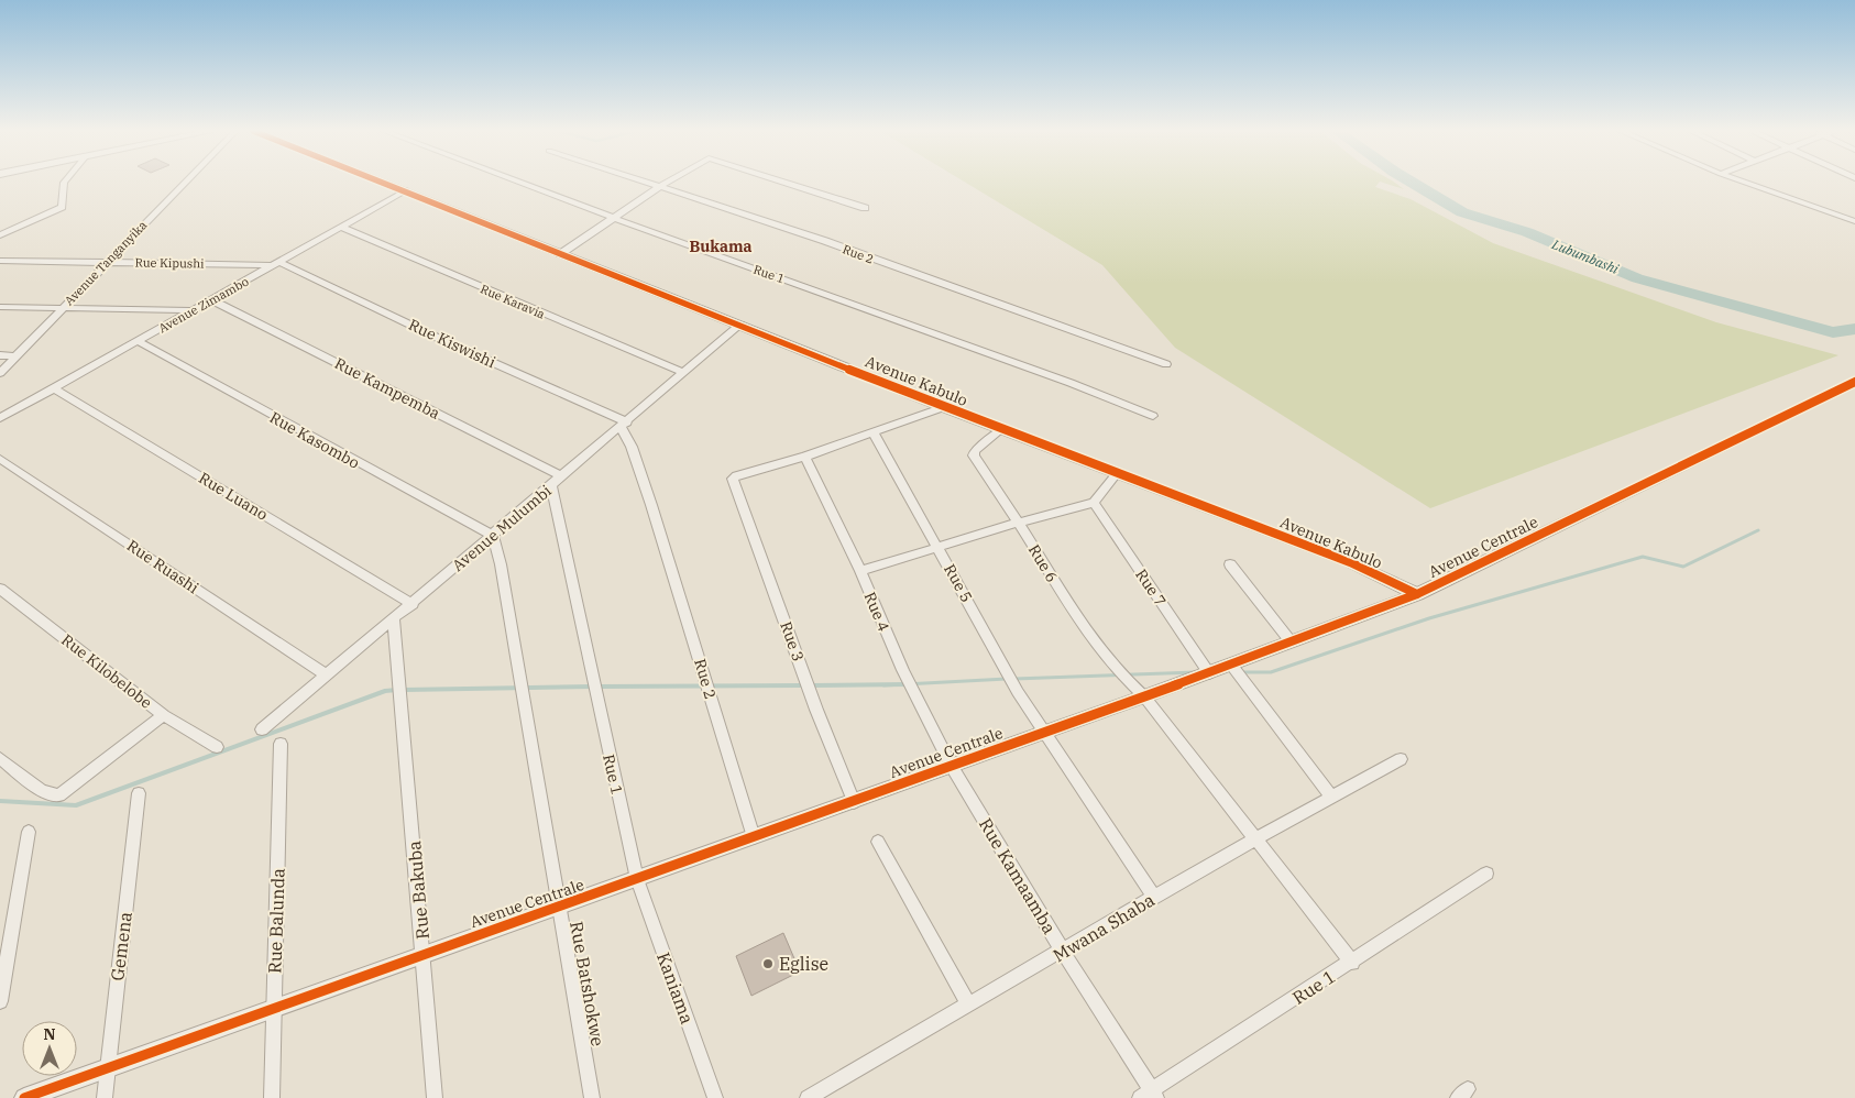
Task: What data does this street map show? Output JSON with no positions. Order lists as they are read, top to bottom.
{
  "streets": {
    "street": [
      "Rue 2",
      "Avenue Tanganyika",
      "Rue Kipushi",
      "Rue 1",
      "Rue Karavia",
      "Avenue Zimambo",
      "Rue Kiswishi",
      "Avenue Kabulo",
      "Rue Kampemba",
      "Rue Kasombo",
      "Rue Luano",
      "Avenue Mulumbi",
      "Avenue Centrale",
      "Rue 6",
      "Rue Ruashi",
      "Rue 5",
      "Rue 7",
      "Rue 4",
      "Rue 3",
      "Rue Kilobelobe",
      "Rue Kamaamba",
      "Rue Bakuba",
      "Rue Balunda",
      "Mwana Shaba",
      "Gemena",
      "Rue Batshokwe",
      "Kaniama"
    ]
  },
  "crossings": [
    ["Rue 2", "Rue Kiswishi"],
    ["Rue 2", "Avenue Mulumbi"],
    ["Rue 2", "Avenue Centrale"],
    ["Avenue Tanganyika", "Rue Kipushi"],
    ["Rue Kipushi", "Avenue Zimambo"],
    ["Rue Kipushi", "Rue Kiswishi"],
    ["Rue 1", "Avenue Mulumbi"],
    ["Rue 1", "Avenue Centrale"],
    ["Rue 1", "Rue 6"],
    ["Rue 1", "Rue Kamaamba"],
    ["Rue 1", "Kaniama"],
    ["Rue Karavia", "Avenue Zimambo"],
    ["Rue Karavia", "Avenue Mulumbi"],
    ["Avenue Zimambo", "Rue Kiswishi"],
    ["Avenue Zimambo", "Avenue Kabulo"],
    ["Avenue Zimambo", "Rue Kampemba"],
    ["Avenue Zimambo", "Rue Kasombo"],
    ["Avenue Zimambo", "Rue Luano"],
    ["Rue Kiswishi", "Avenue Mulumbi"],
    ["Avenue Kabulo", "Avenue Mulumbi"],
    ["Avenue Kabulo", "Avenue Centrale"],
    ["Avenue Kabulo", "Rue 6"],
    ["Rue Kampemba", "Avenue Mulumbi"],
    ["Rue Kasombo", "Avenue Mulumbi"],
    ["Rue Kasombo", "Rue Batshokwe"],
    ["Rue Luano", "Avenue Mulumbi"],
    ["Avenue Mulumbi", "Rue Ruashi"],
    ["Avenue Mulumbi", "Rue Bakuba"],
    ["Avenue Mulumbi", "Rue Batshokwe"],
    ["Avenue Centrale", "Rue 6"],
    ["Avenue Centrale", "Rue 5"],
    ["Avenue Centrale", "Rue 7"],
    ["Avenue Centrale", "Rue 4"],
    ["Avenue Centrale", "Rue 3"],
    ["Avenue Centrale", "Rue Kamaamba"],
    ["Avenue Centrale", "Rue Bakuba"],
    ["Avenue Centrale", "Rue Balunda"],
    ["Avenue Centrale", "Gemena"],
    ["Avenue Centrale", "Rue Batshokwe"],
    ["Avenue Centrale", "Kaniama"],
    ["Rue 6", "Mwana Shaba"],
    ["Rue 5", "Mwana Shaba"],
    ["Rue 4", "Rue 3"],
    ["Rue 4", "Rue Kamaamba"],
    ["Rue Kamaamba", "Mwana Shaba"]
  ],
  "districts": ["Bukama"],
  "water": ["Lubumbashi"],
  "places": ["Eglise"],
  "north": "top"
}
